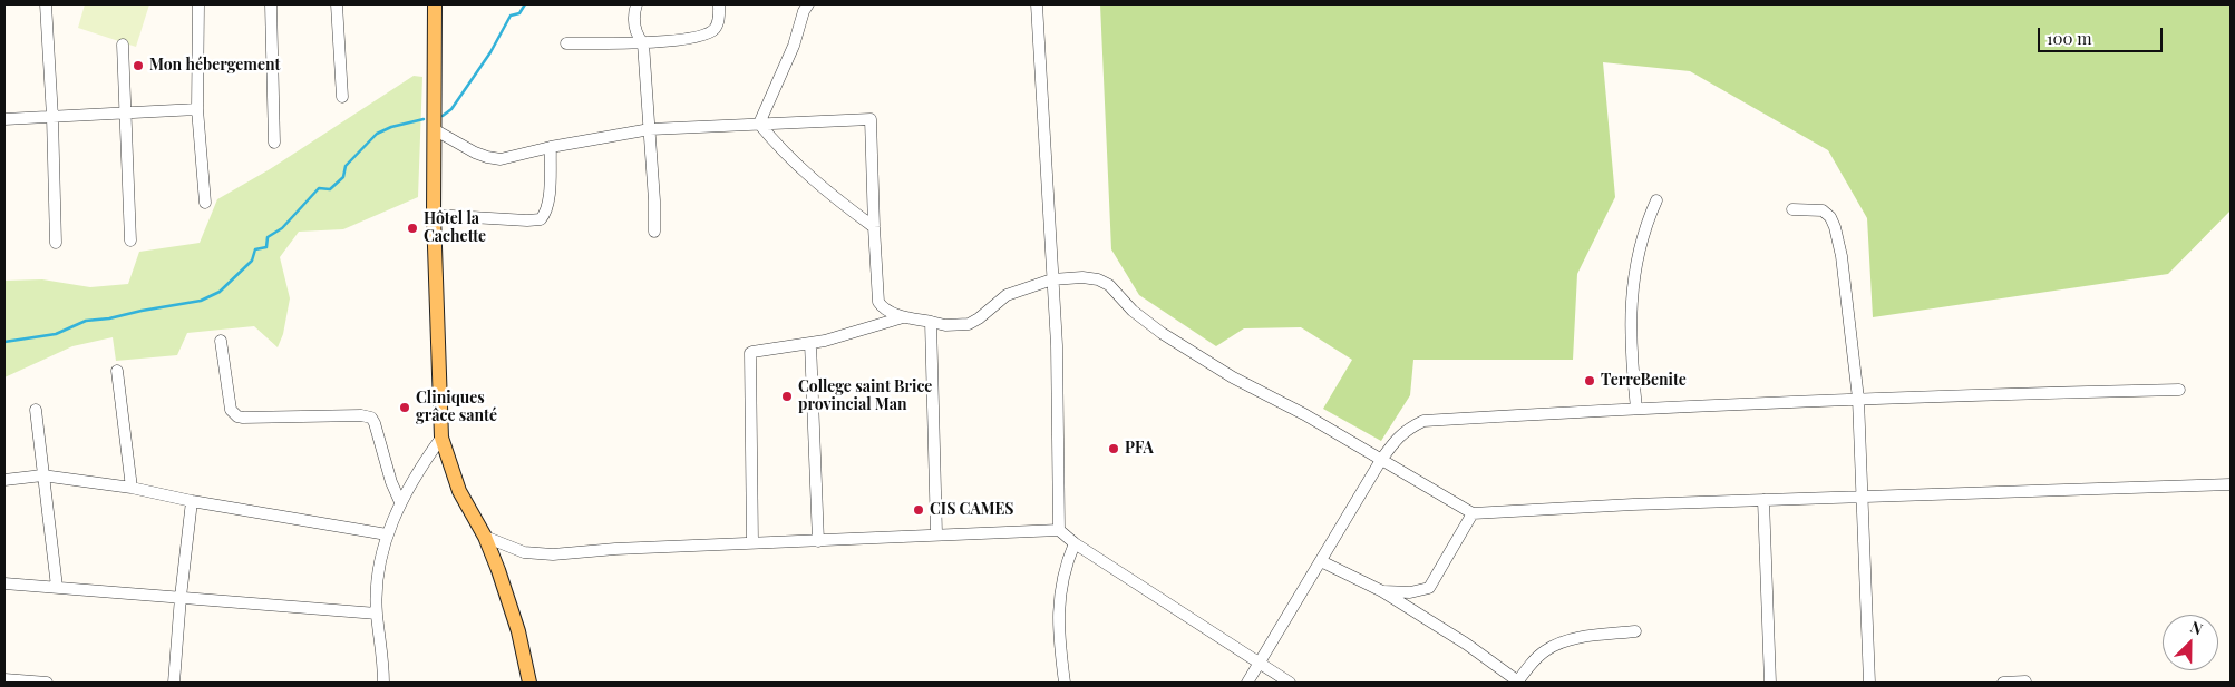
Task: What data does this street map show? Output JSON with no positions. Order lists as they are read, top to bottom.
{
  "places": [
    "Mon hébergement",
    "Hôtel la Cachette",
    "TerreBenite",
    "College saint Brice provincial Man",
    "Cliniques grâce santé",
    "PFA",
    "CIS CAMES"
  ],
  "scale_bar": "100 m",
  "north": "top right"
}
